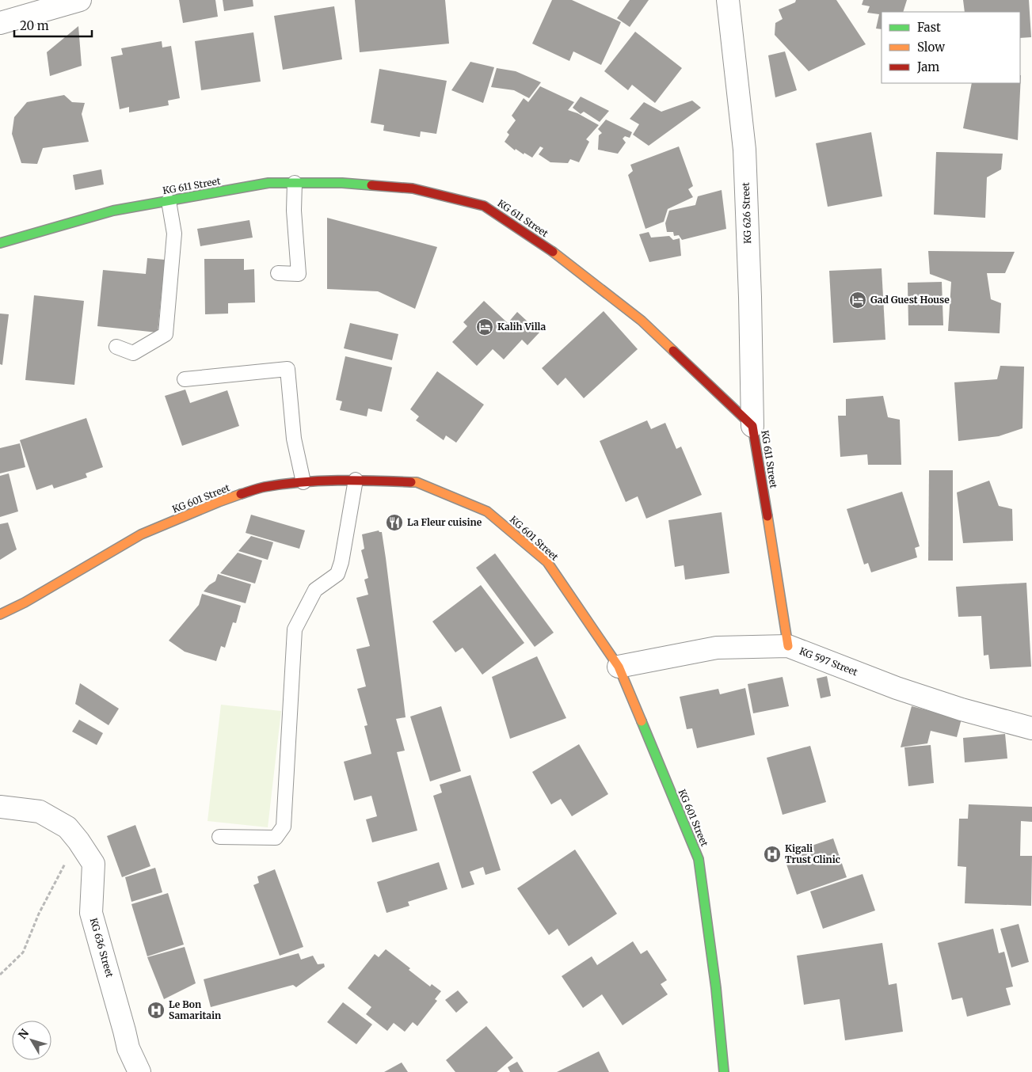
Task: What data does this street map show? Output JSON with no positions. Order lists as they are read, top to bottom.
{
  "streets": {
    "main road": ["KG 611 Street", "KG 601 Street"],
    "street": ["KG 626 Street", "KG 597 Street", "KG 636 Street"]
  },
  "crossings": [
    ["KG 611 Street", "KG 626 Street"],
    ["KG 611 Street", "KG 597 Street"],
    ["KG 601 Street", "KG 597 Street"]
  ],
  "places": {
    "hotel": ["Gad Guest House", "Kalih Villa"],
    "restaurant": ["La Fleur cuisine"],
    "hospital": ["Kigali Trust Clinic", "Le Bon Samaritain"]
  },
  "legend": ["Fast", "Slow", "Jam"],
  "scale_bar": "20 m",
  "north": "top left"
}
